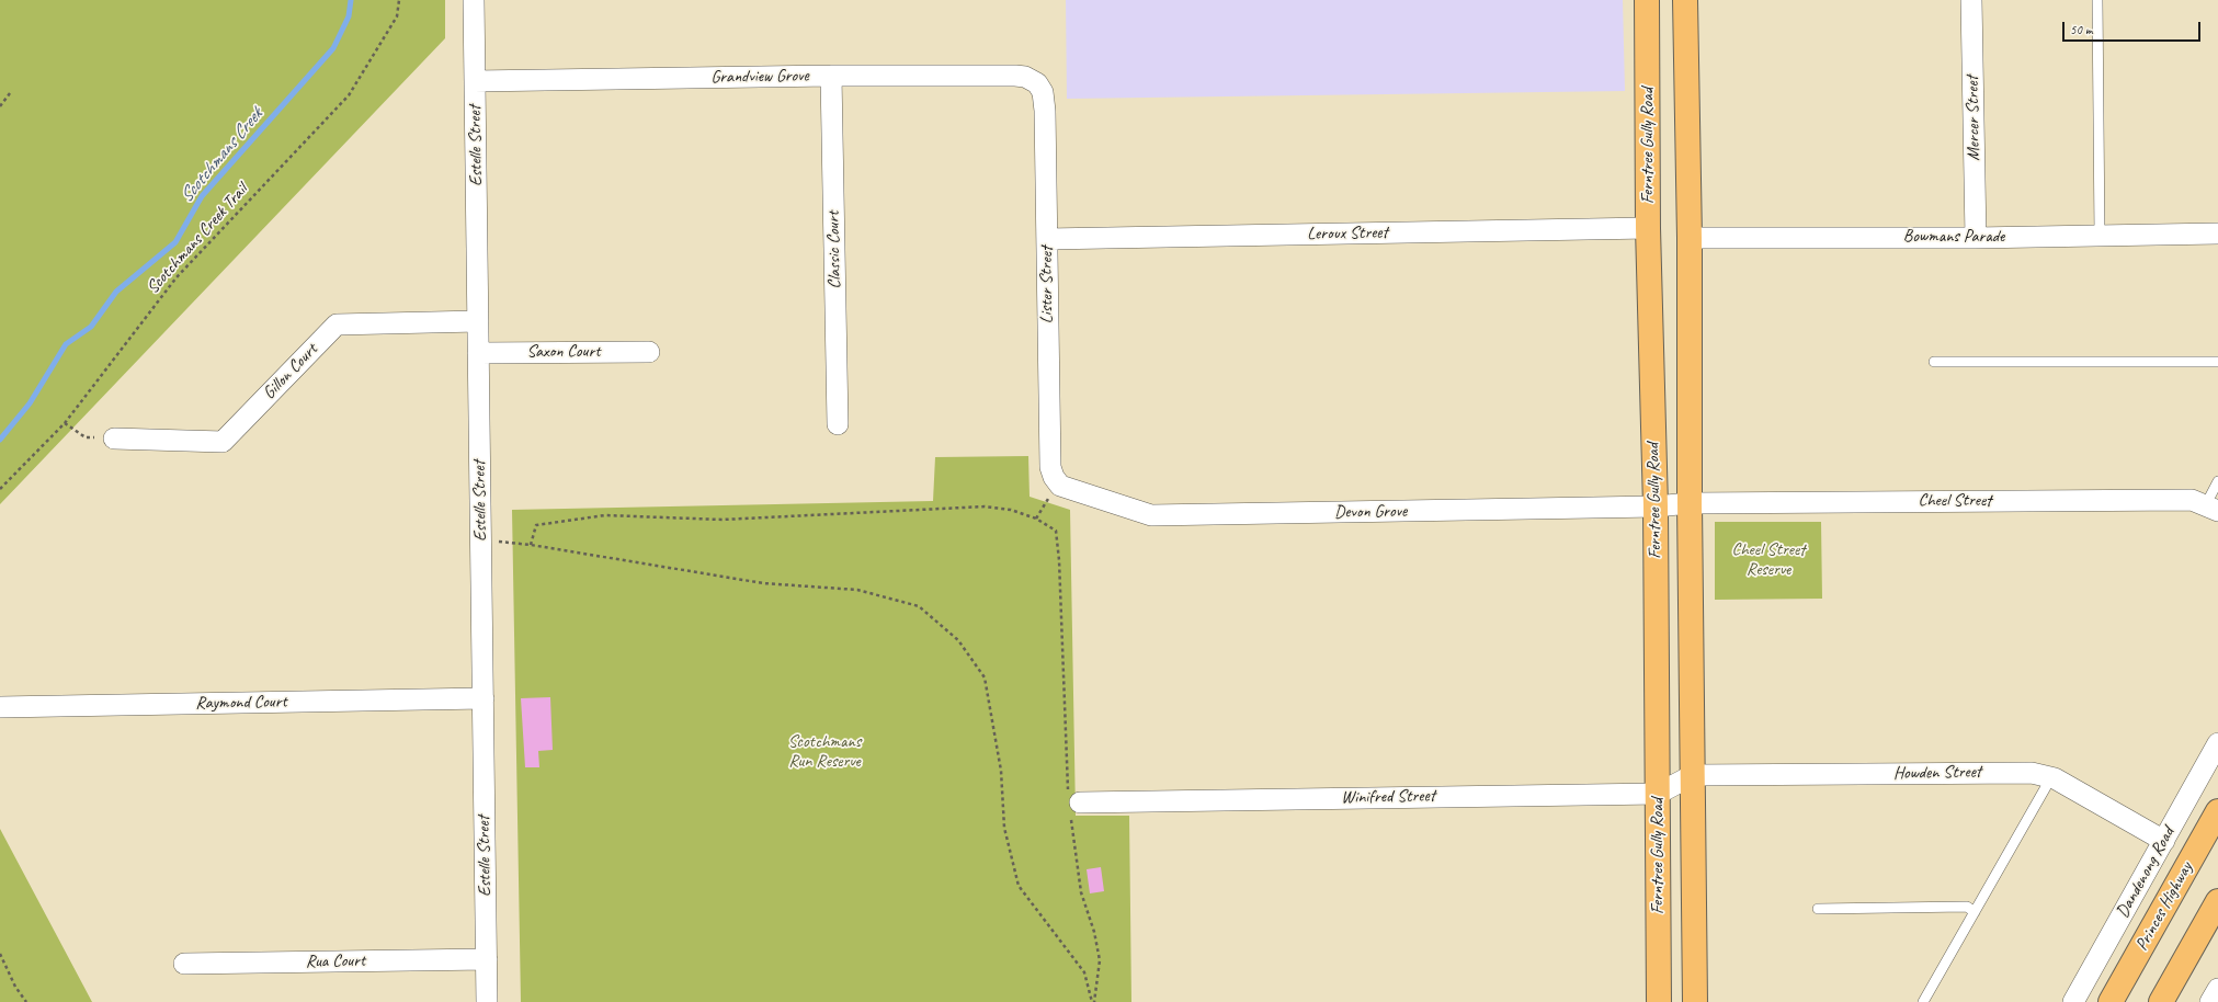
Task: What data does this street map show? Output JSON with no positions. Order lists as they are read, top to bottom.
{
  "streets": {
    "main road": ["Ferntree Gully Road", "Princes Highway"],
    "street": [
      "Grandview Grove",
      "Mercer Street",
      "Estelle Street",
      "Leroux Street",
      "Bowmans Parade",
      "Classic Court",
      "Lister Street",
      "Saxon Court",
      "Gillon Court",
      "Cheel Street",
      "Devon Grove",
      "Raymond Court",
      "Howden Street",
      "Winifred Street",
      "Dandenong Road",
      "Rua Court"
    ],
    "path": ["Scotchmans Creek Trail"]
  },
  "crossings": [
    ["Grandview Grove", "Estelle Street"],
    ["Grandview Grove", "Classic Court"],
    ["Grandview Grove", "Lister Street"],
    ["Mercer Street", "Bowmans Parade"],
    ["Estelle Street", "Saxon Court"],
    ["Estelle Street", "Gillon Court"],
    ["Estelle Street", "Raymond Court"],
    ["Estelle Street", "Rua Court"],
    ["Ferntree Gully Road", "Leroux Street"],
    ["Ferntree Gully Road", "Bowmans Parade"],
    ["Ferntree Gully Road", "Cheel Street"],
    ["Ferntree Gully Road", "Devon Grove"],
    ["Ferntree Gully Road", "Howden Street"],
    ["Ferntree Gully Road", "Winifred Street"],
    ["Leroux Street", "Lister Street"],
    ["Lister Street", "Devon Grove"],
    ["Cheel Street", "Devon Grove"],
    ["Howden Street", "Winifred Street"],
    ["Howden Street", "Dandenong Road"]
  ],
  "water": ["Scotchmans Creek"],
  "parks": ["Cheel Street Reserve", "Scotchmans Run Reserve"],
  "scale_bar": "50 m"
}
